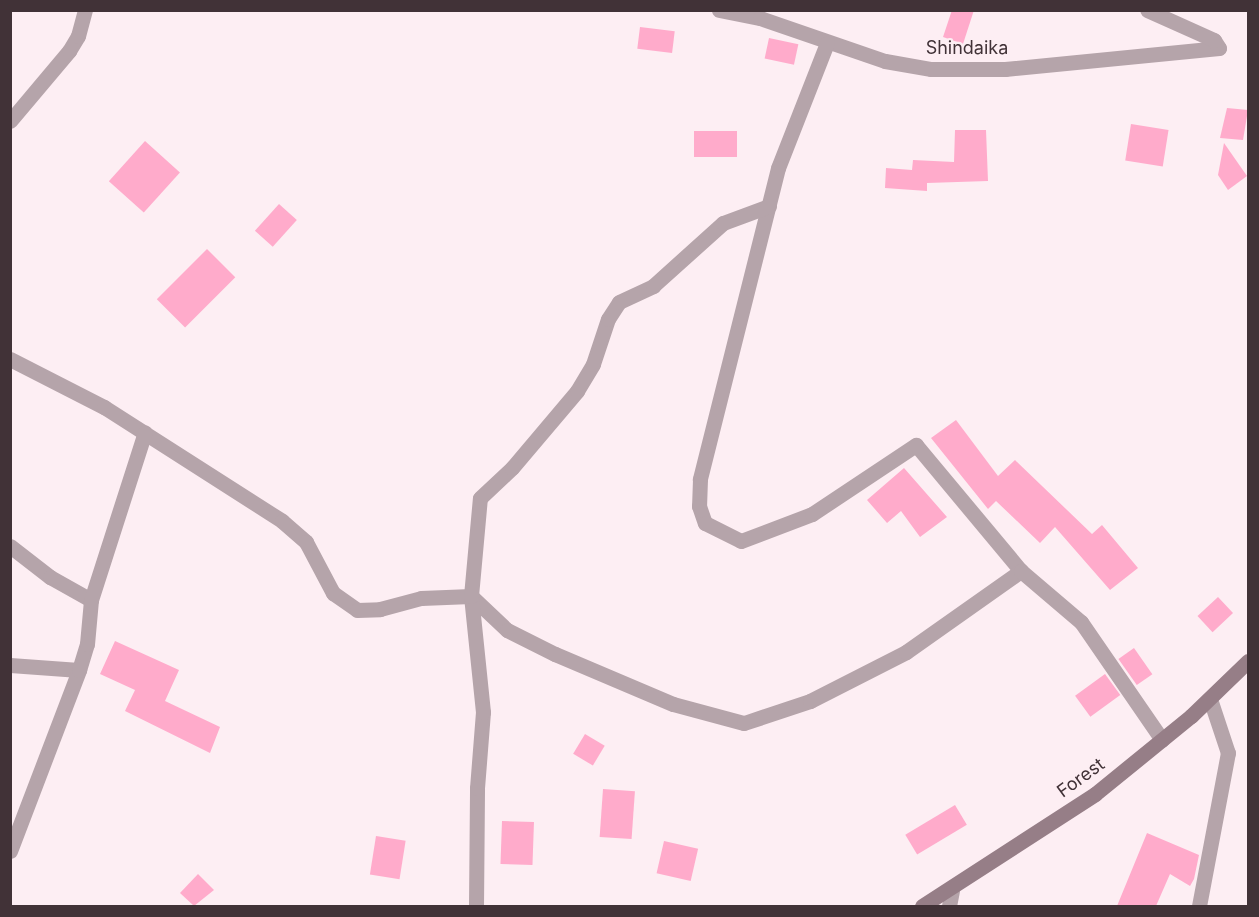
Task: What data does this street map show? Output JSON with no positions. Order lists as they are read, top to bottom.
{
  "streets": {
    "street": ["Shindaika", "Forest"]
  }
}
